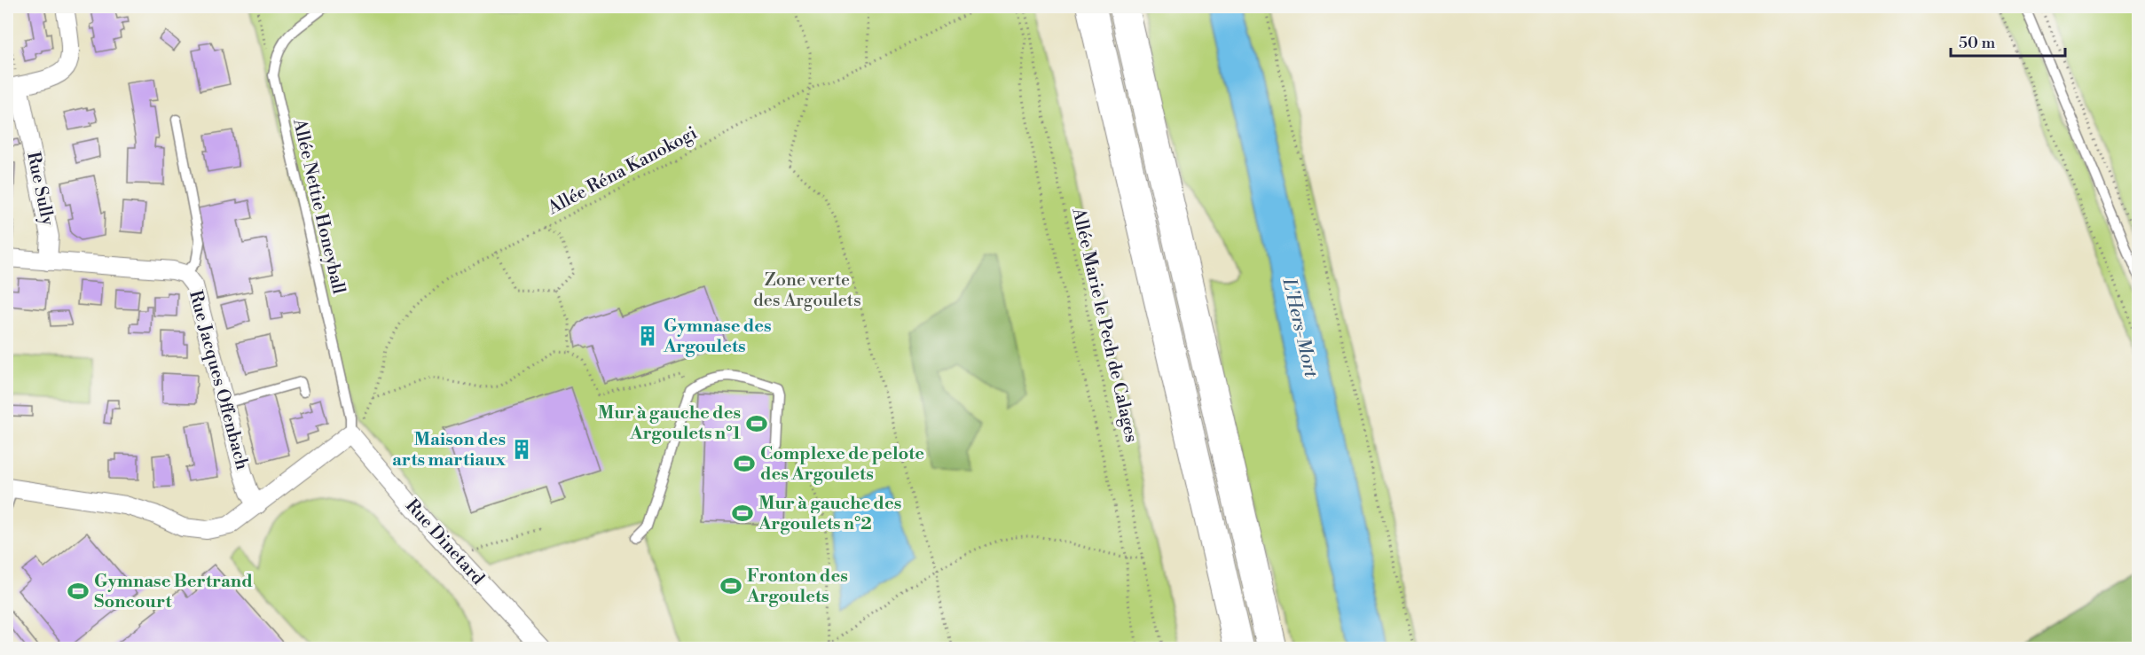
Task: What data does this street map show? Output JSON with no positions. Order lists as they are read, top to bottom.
{
  "streets": {
    "street": ["Rue Sully", "Rue Jacques Offenbach", "Rue Dinetard"],
    "lane": ["Allée Nettie Honeyball"],
    "path": ["Allée Réna Kanokogi", "Allée Marie le Pech de Calages"]
  },
  "crossings": [
    ["Allée Réna Kanokogi", "Allée Nettie Honeyball"],
    ["Allée Réna Kanokogi", "Rue Dinetard"],
    ["Rue Sully", "Rue Jacques Offenbach"],
    ["Allée Nettie Honeyball", "Rue Dinetard"]
  ],
  "water": ["L'Hers-Mort"],
  "parks": ["Zone verte des Argoulets"],
  "places": {
    "building": ["Gymnase des Argoulets", "Maison des arts martiaux"],
    "sports": [
      "Mur à gauche des Argoulets n°1",
      "Complexe de pelote des Argoulets",
      "Mur à gauche des Argoulets n°2",
      "Fronton des Argoulets",
      "Gymnase Bertrand Soncourt"
    ]
  },
  "scale_bar": "50 m"
}
